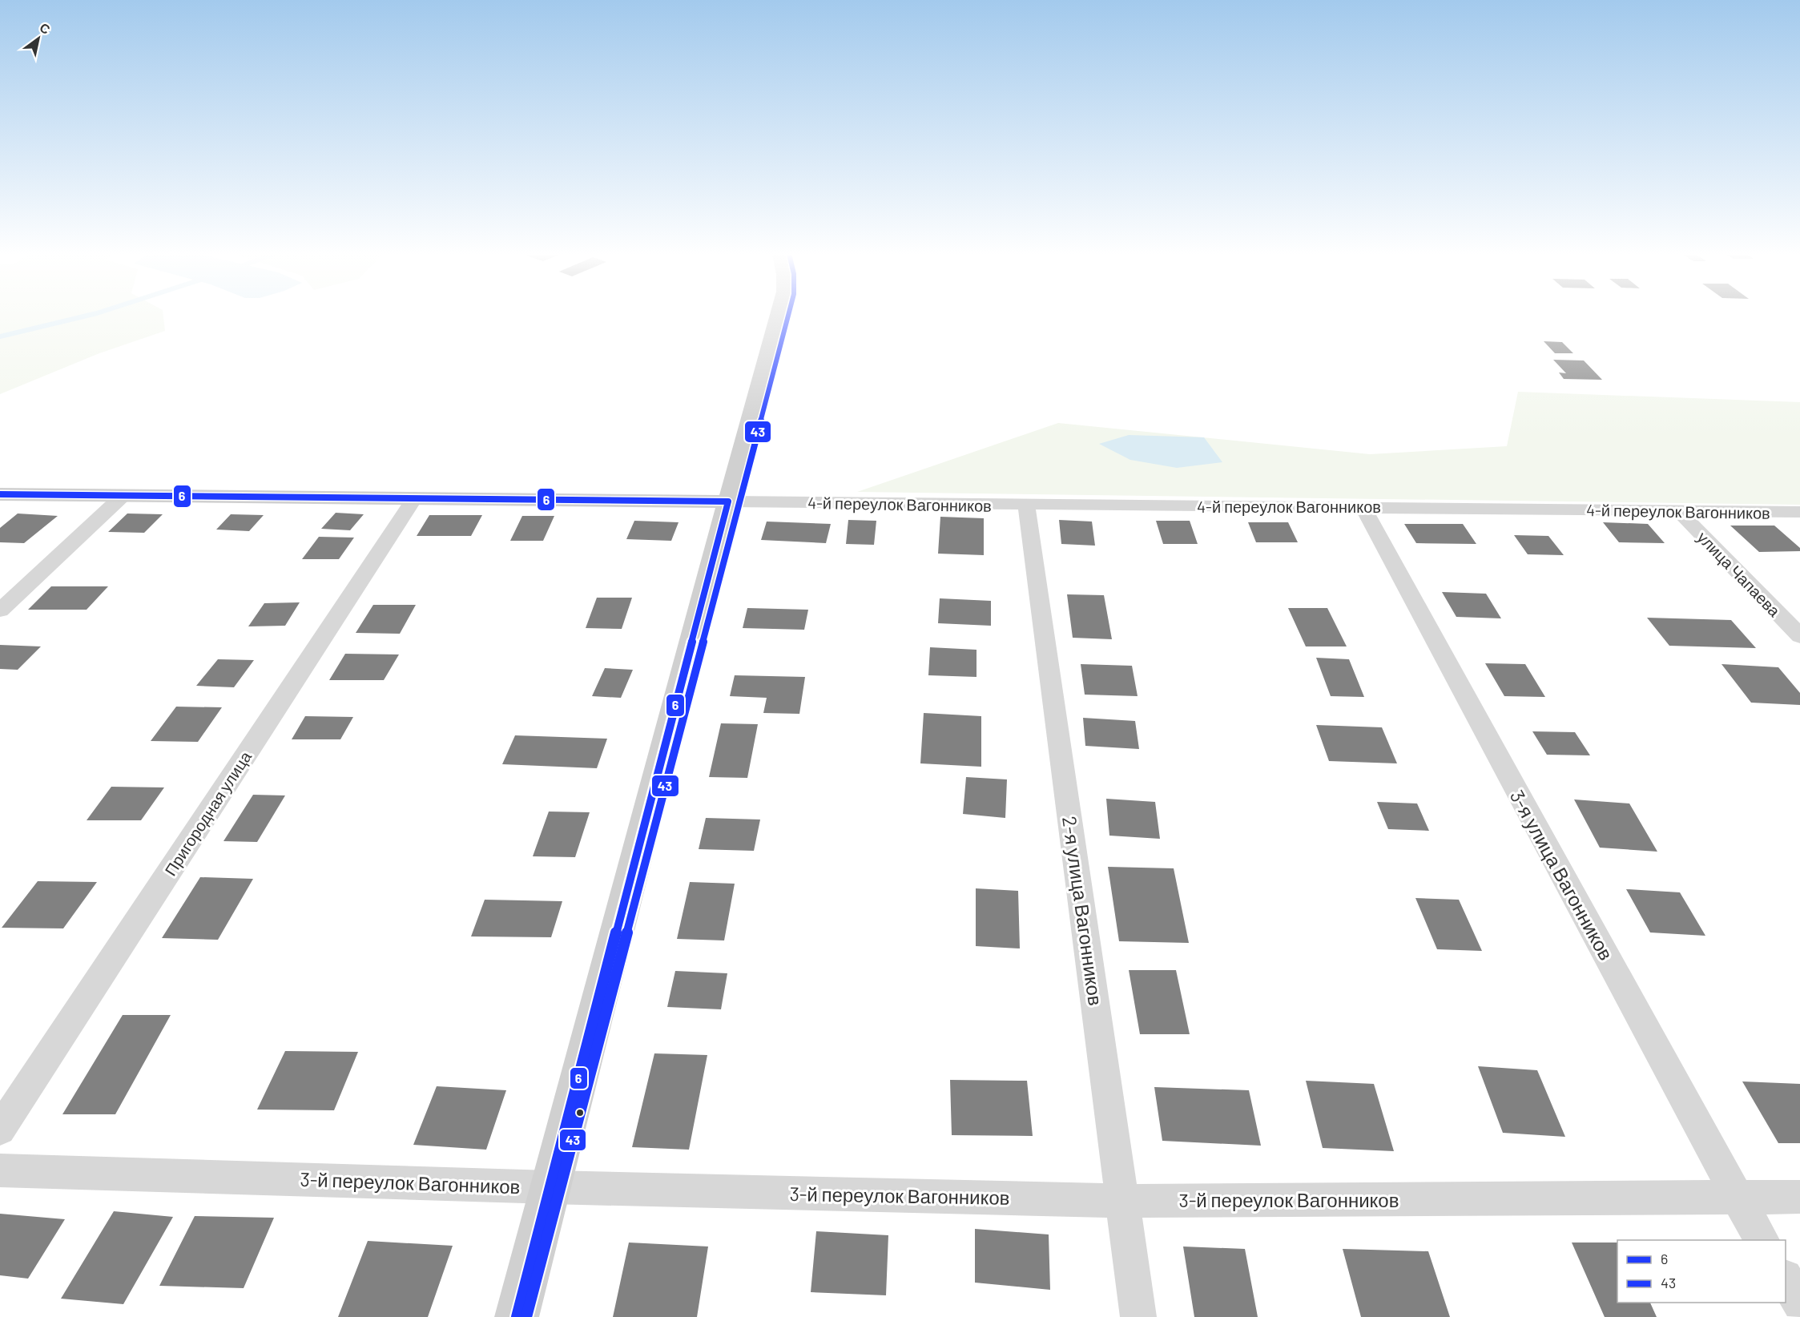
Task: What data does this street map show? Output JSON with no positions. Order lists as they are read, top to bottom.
{
  "streets": {
    "street": [
      "4-й переулок Вагонников",
      "улица Чапаева",
      "Пригородная улица",
      "3-я улица Вагонников",
      "2-я улица Вагонников",
      "3-й переулок Вагонников"
    ]
  },
  "crossings": [
    ["4-й переулок Вагонников", "улица Чапаева"],
    ["4-й переулок Вагонников", "Пригородная улица"],
    ["4-й переулок Вагонников", "3-я улица Вагонников"],
    ["4-й переулок Вагонников", "2-я улица Вагонников"],
    ["3-я улица Вагонников", "3-й переулок Вагонников"],
    ["2-я улица Вагонников", "3-й переулок Вагонников"]
  ],
  "lines": ["transit line 43", "transit line 6"],
  "legend": ["6", "43"],
  "north": "top right"
}
